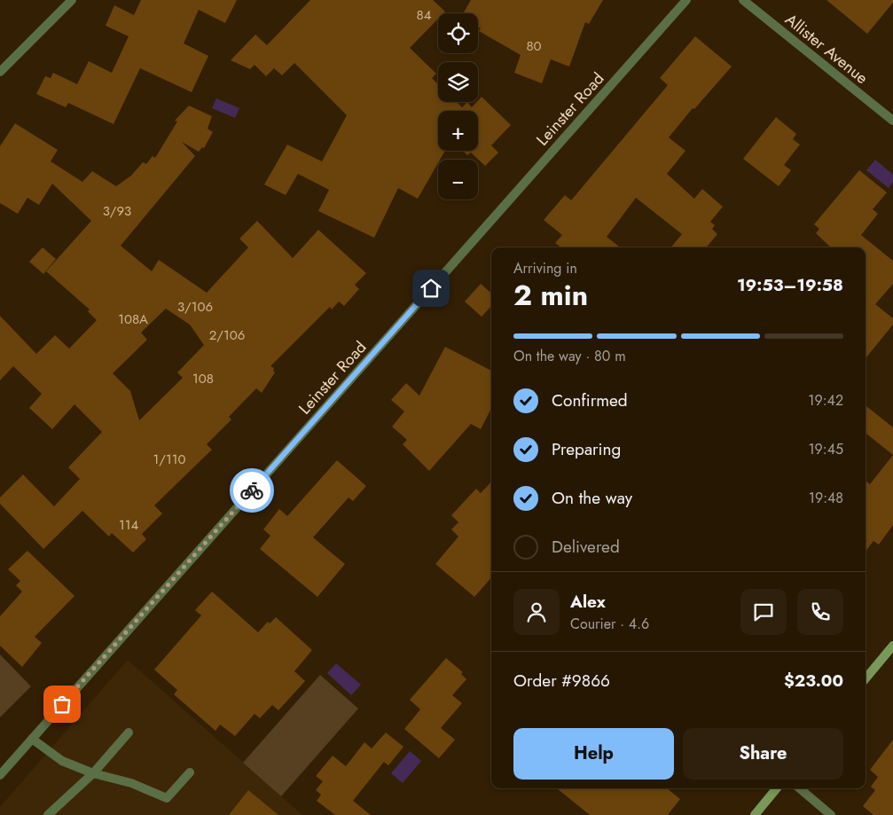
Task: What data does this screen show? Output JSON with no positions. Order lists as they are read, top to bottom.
{
  "streets": {
    "street": ["Allister Avenue", "Leinster Road"]
  },
  "house_numbers": [
    "84",
    "80",
    "3/93",
    "3/106",
    "108A",
    "2/106",
    "108",
    "1/110",
    "114"
  ],
  "page": {
    "map_buttons": ["+", "−"],
    "heading": ["2 min", "Arriving in", "19:53–19:58"],
    "panel": [
      "Alex",
      "Courier · 4.6",
      "Order #9866",
      "$23.00"
    ],
    "bar": "On the way · 80 m",
    "list": [
      ["Confirmed", "19:42"],
      ["Preparing", "19:45"],
      ["On the way", "19:48"],
      "Delivered"
    ],
    "buttons": ["Help", "Share"]
  }
}
